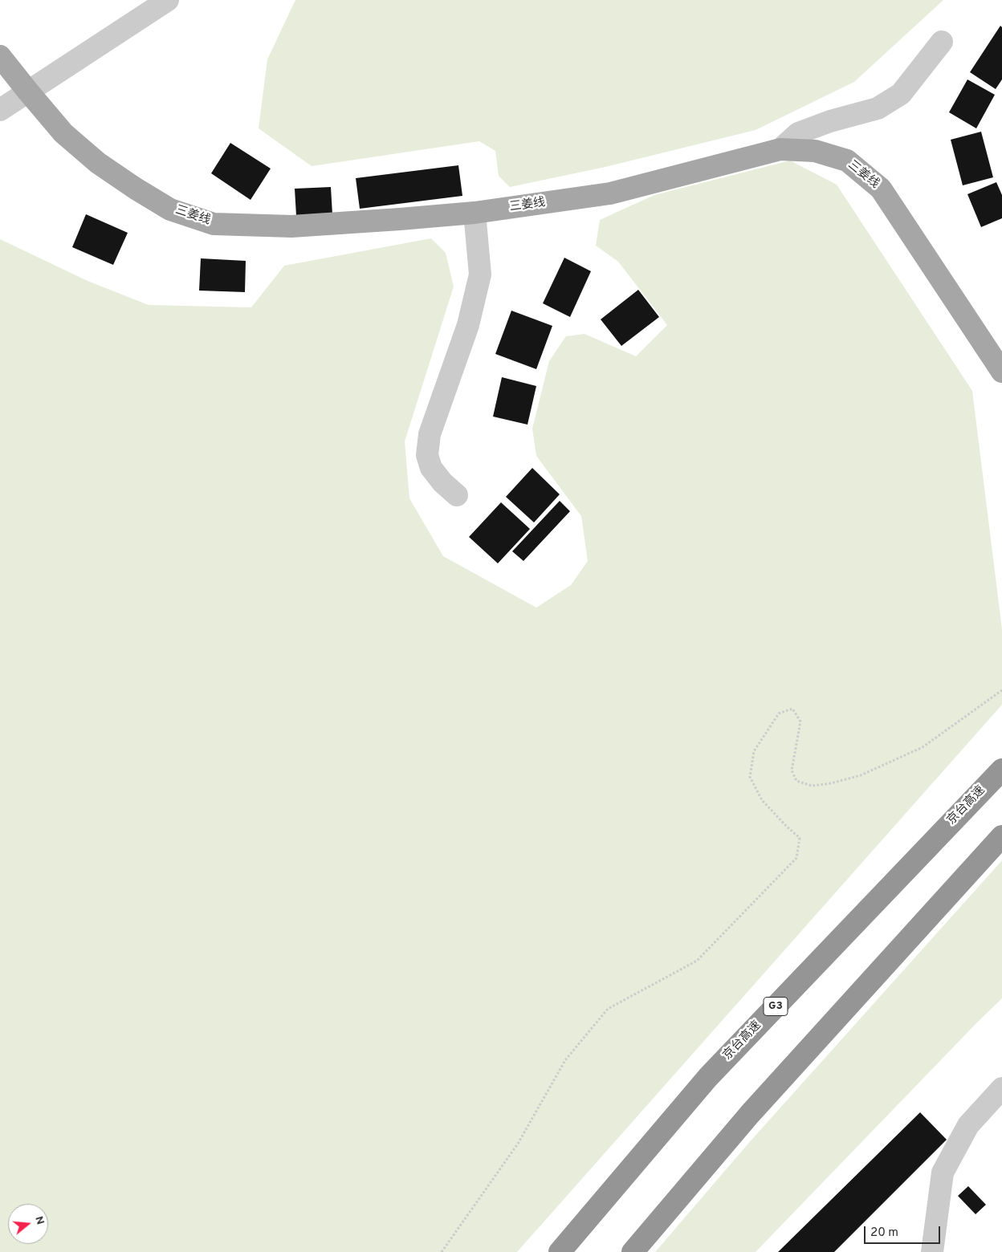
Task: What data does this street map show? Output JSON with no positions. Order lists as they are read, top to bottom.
{
  "streets": {
    "highway": ["京台高速", "G3"],
    "main road": ["三姜线"]
  },
  "scale_bar": "20 m",
  "north": "right"
}
